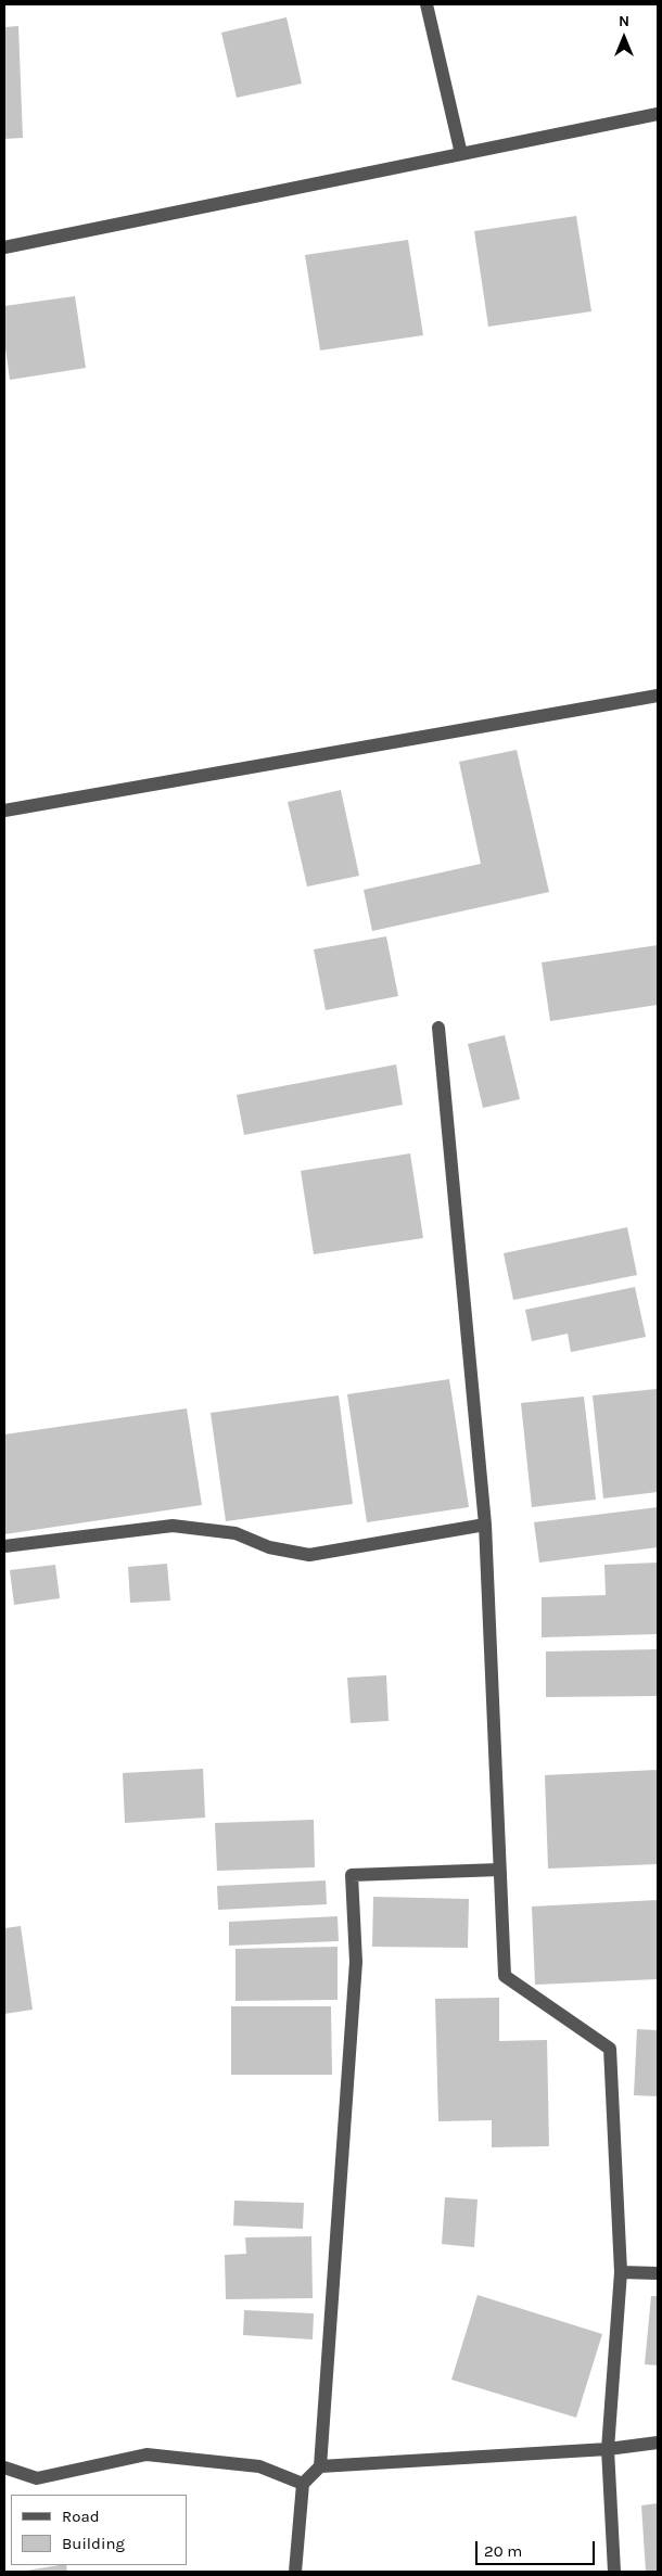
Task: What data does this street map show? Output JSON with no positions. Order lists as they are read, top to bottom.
{
  "legend": ["Road", "Building"],
  "scale_bar": "20 m",
  "north": "top"
}
